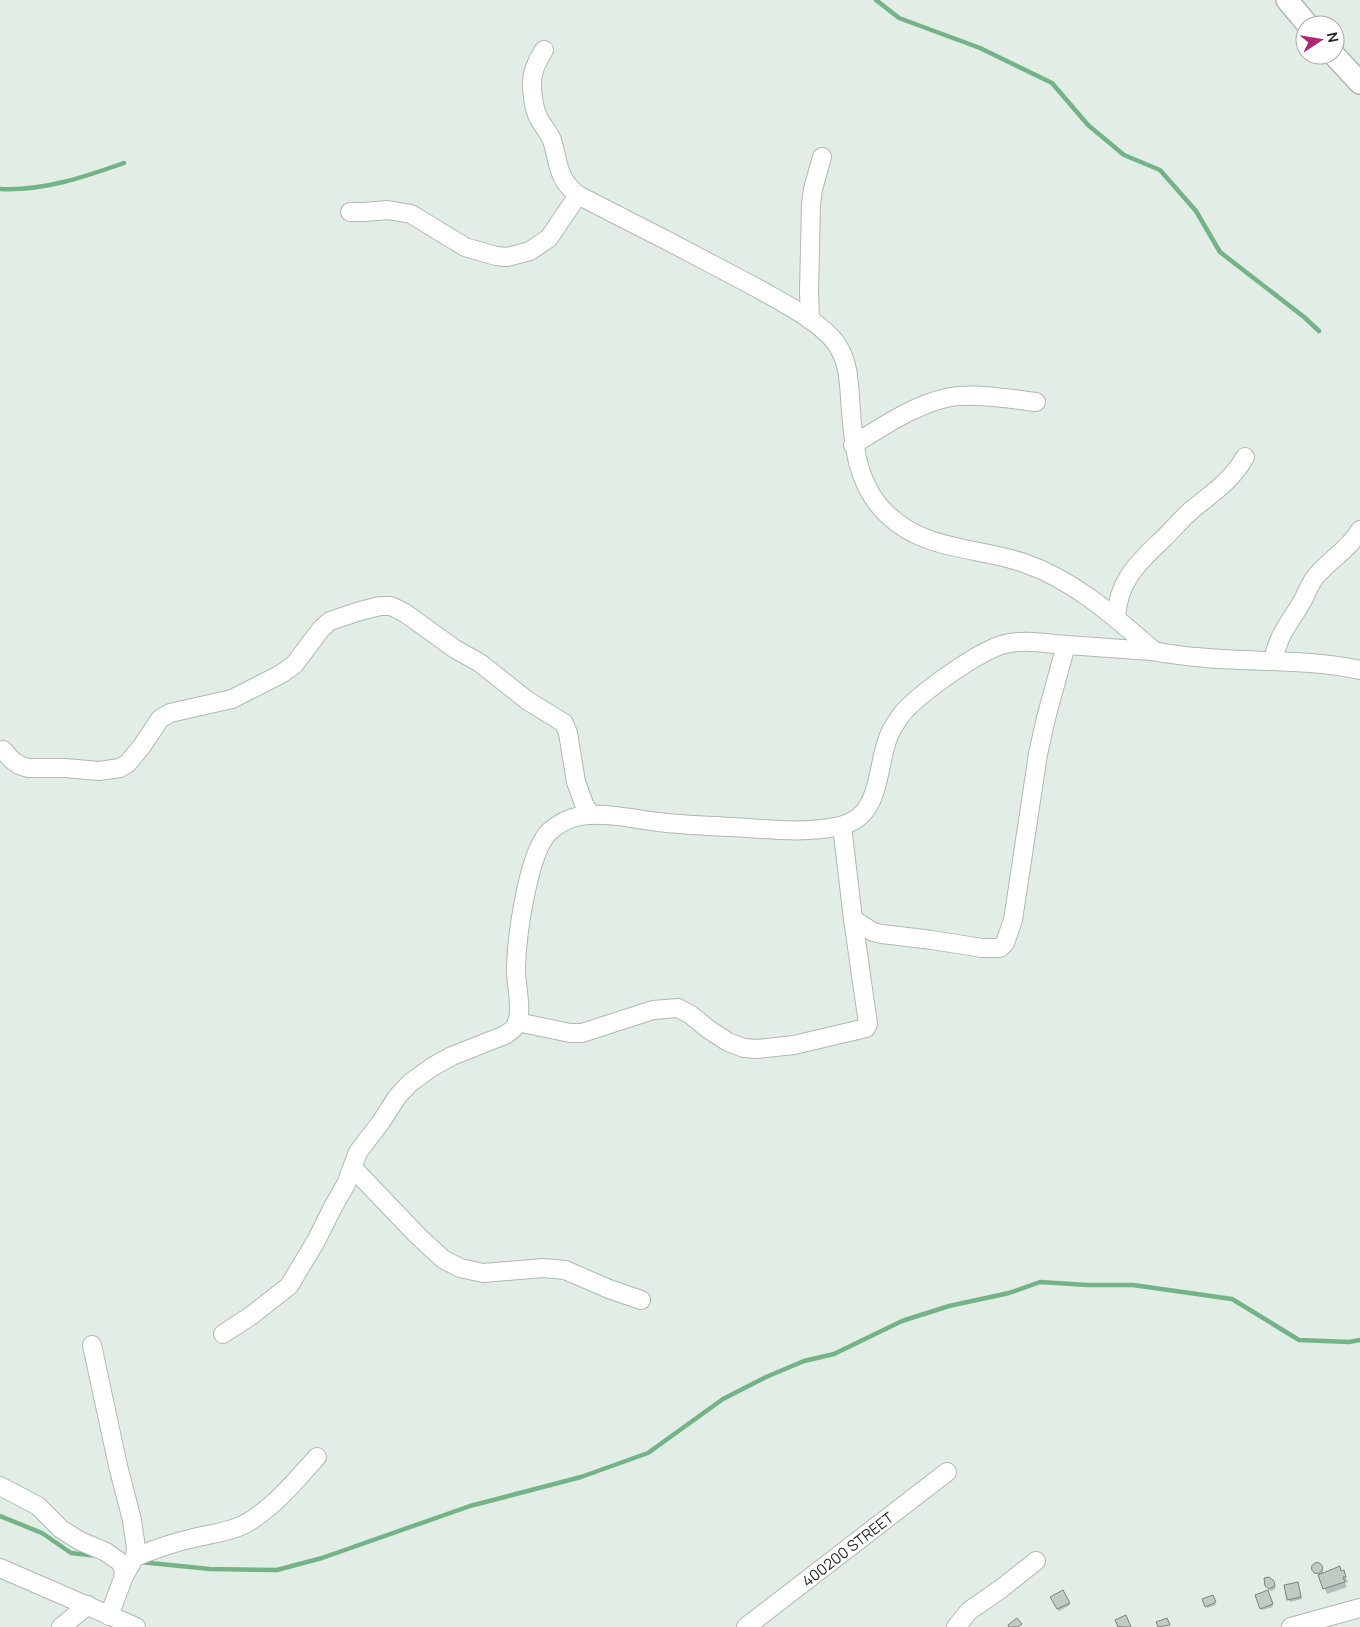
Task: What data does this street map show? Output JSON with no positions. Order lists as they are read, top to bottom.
{
  "streets": {
    "street": ["400200 STREET"]
  },
  "north": "right"
}
